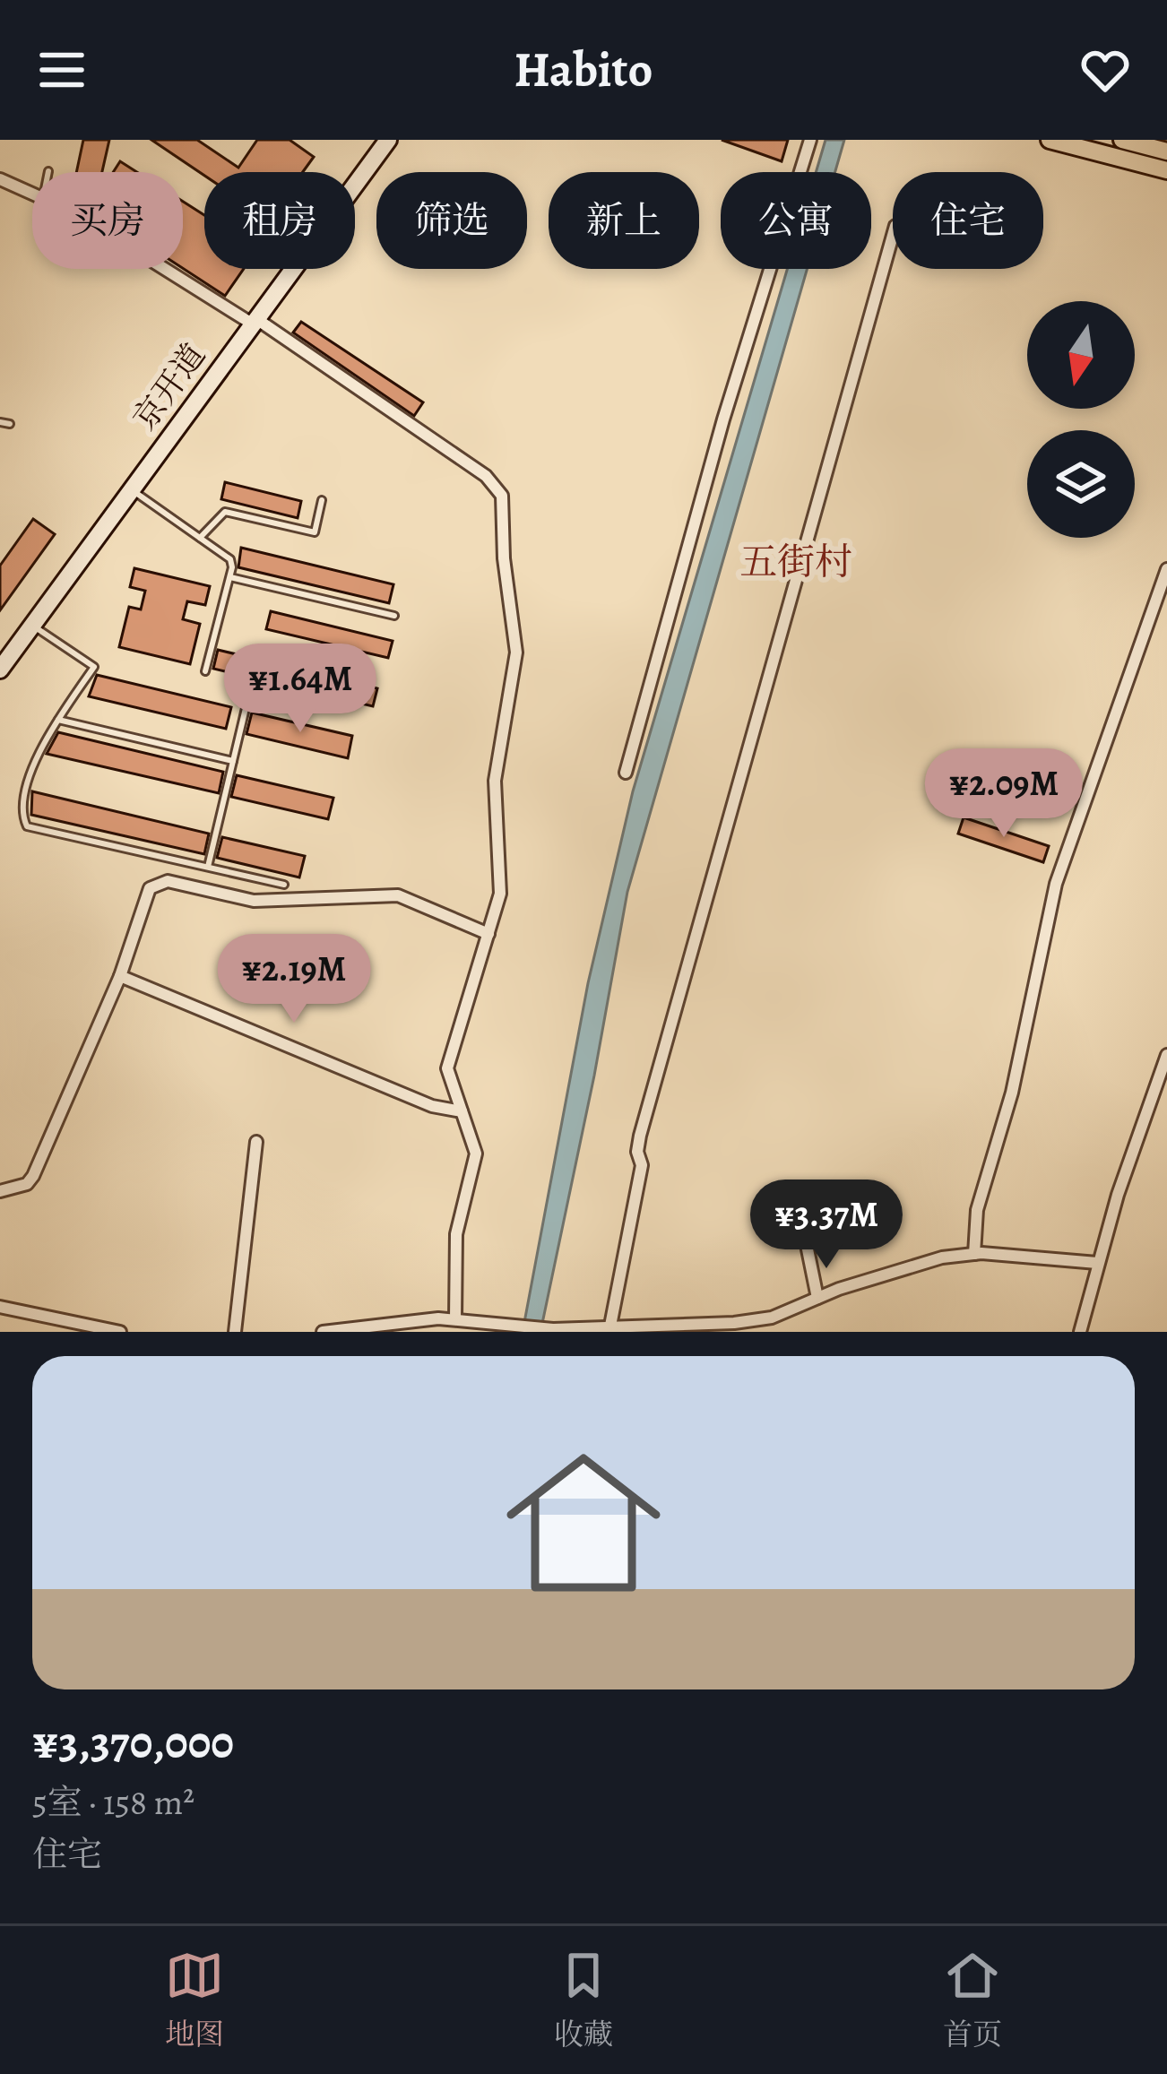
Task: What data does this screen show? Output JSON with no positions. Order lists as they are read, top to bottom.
{
  "streets": {
    "main road": ["京开道"]
  },
  "districts": ["五街村"],
  "north": "bottom",
  "page": {
    "header": "Habito",
    "chip": [
      "买房",
      "租房",
      "筛选",
      "新上",
      "公寓",
      "住宅"
    ],
    "price": [
      "¥1.64M",
      "¥2.09M",
      "¥2.19M",
      "¥3.37M"
    ],
    "list": [
      {
        "name": "¥3,370,000",
        "note": "5室 · 158 m² · 住宅"
      }
    ],
    "tabs": ["地图", "收藏", "首页"]
  }
}
